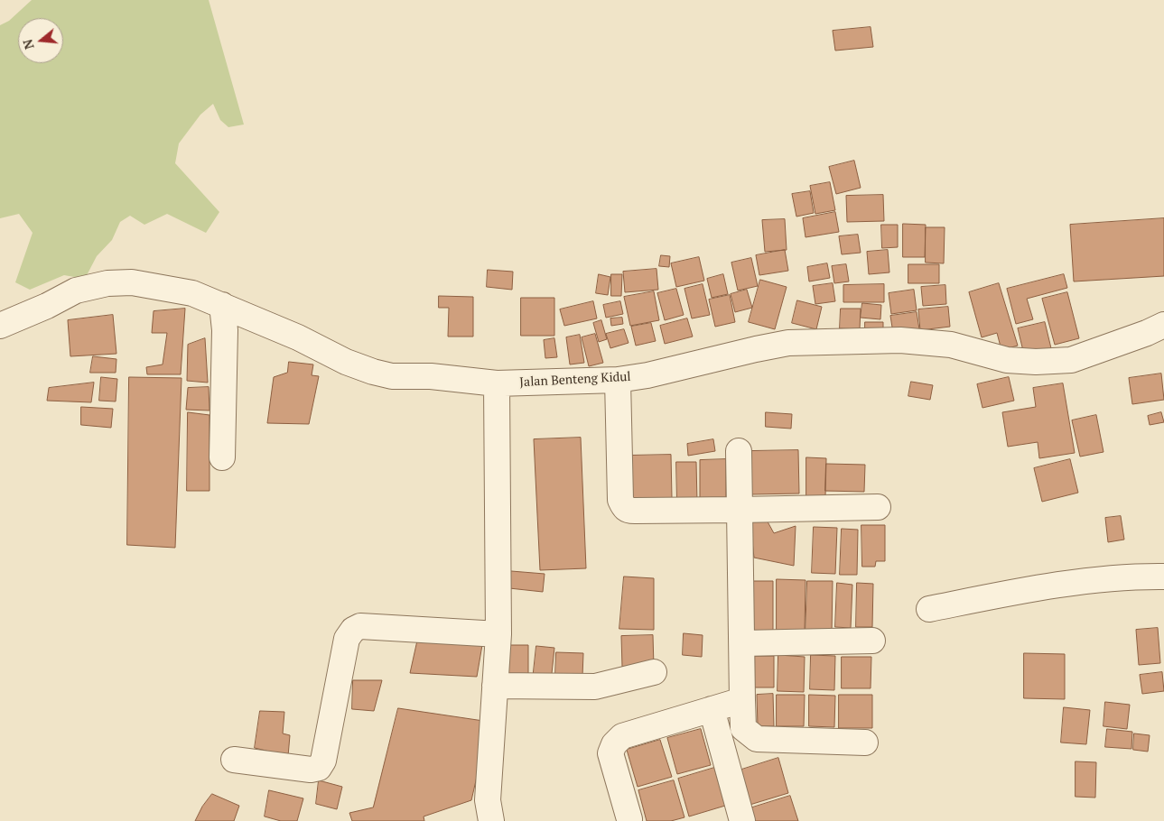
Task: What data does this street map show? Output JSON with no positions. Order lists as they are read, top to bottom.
{
  "streets": {
    "street": ["Jalan Benteng Kidul"]
  },
  "north": "left"
}
